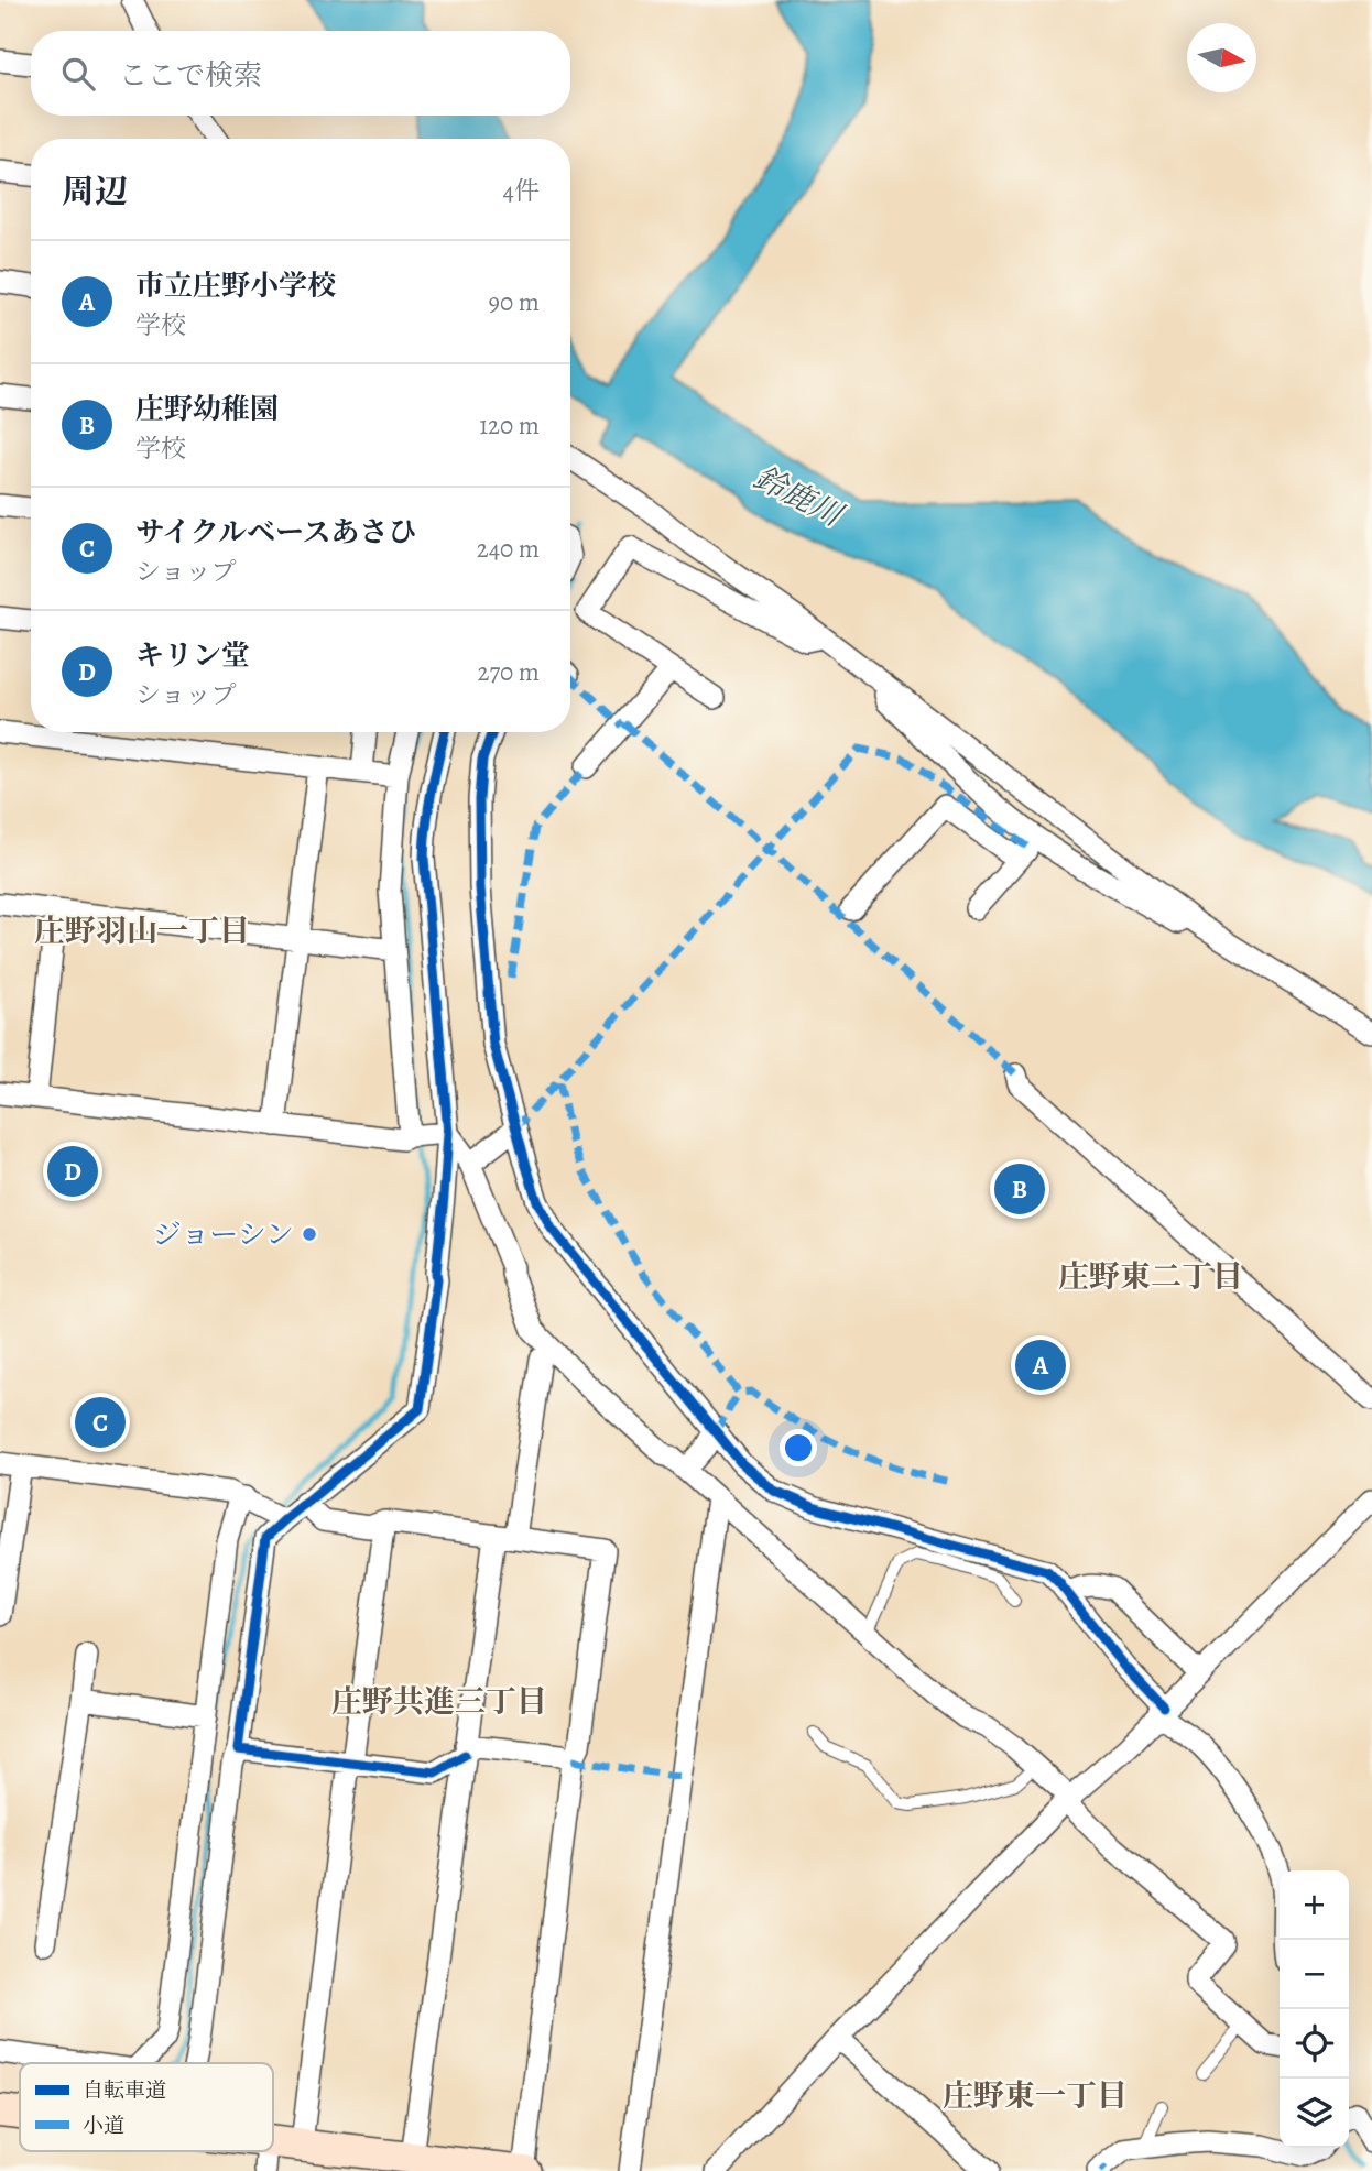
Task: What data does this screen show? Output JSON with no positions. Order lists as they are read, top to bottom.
{
  "districts": [
    "庄野羽山一丁目",
    "庄野東二丁目",
    "庄野共進三丁目",
    "庄野東一丁目"
  ],
  "water": ["鈴鹿川"],
  "places": ["ジョーシン"],
  "legend": ["自転車道", "小道"],
  "north": "right",
  "page": {
    "search": "ここで検索",
    "heading": ["周辺", "4件"],
    "list": [
      {
        "mark": "A",
        "name": "市立庄野小学校",
        "note": "学校",
        "value": "90 m"
      },
      {
        "mark": "B",
        "name": "庄野幼稚園",
        "note": "学校",
        "value": "120 m"
      },
      {
        "mark": "C",
        "name": "サイクルベースあさひ",
        "note": "ショップ",
        "value": "240 m"
      },
      {
        "mark": "D",
        "name": "キリン堂",
        "note": "ショップ",
        "value": "270 m"
      }
    ],
    "pins": [
      "D",
      "B",
      "A",
      "C"
    ],
    "map_buttons": ["+", "−"]
  }
}
